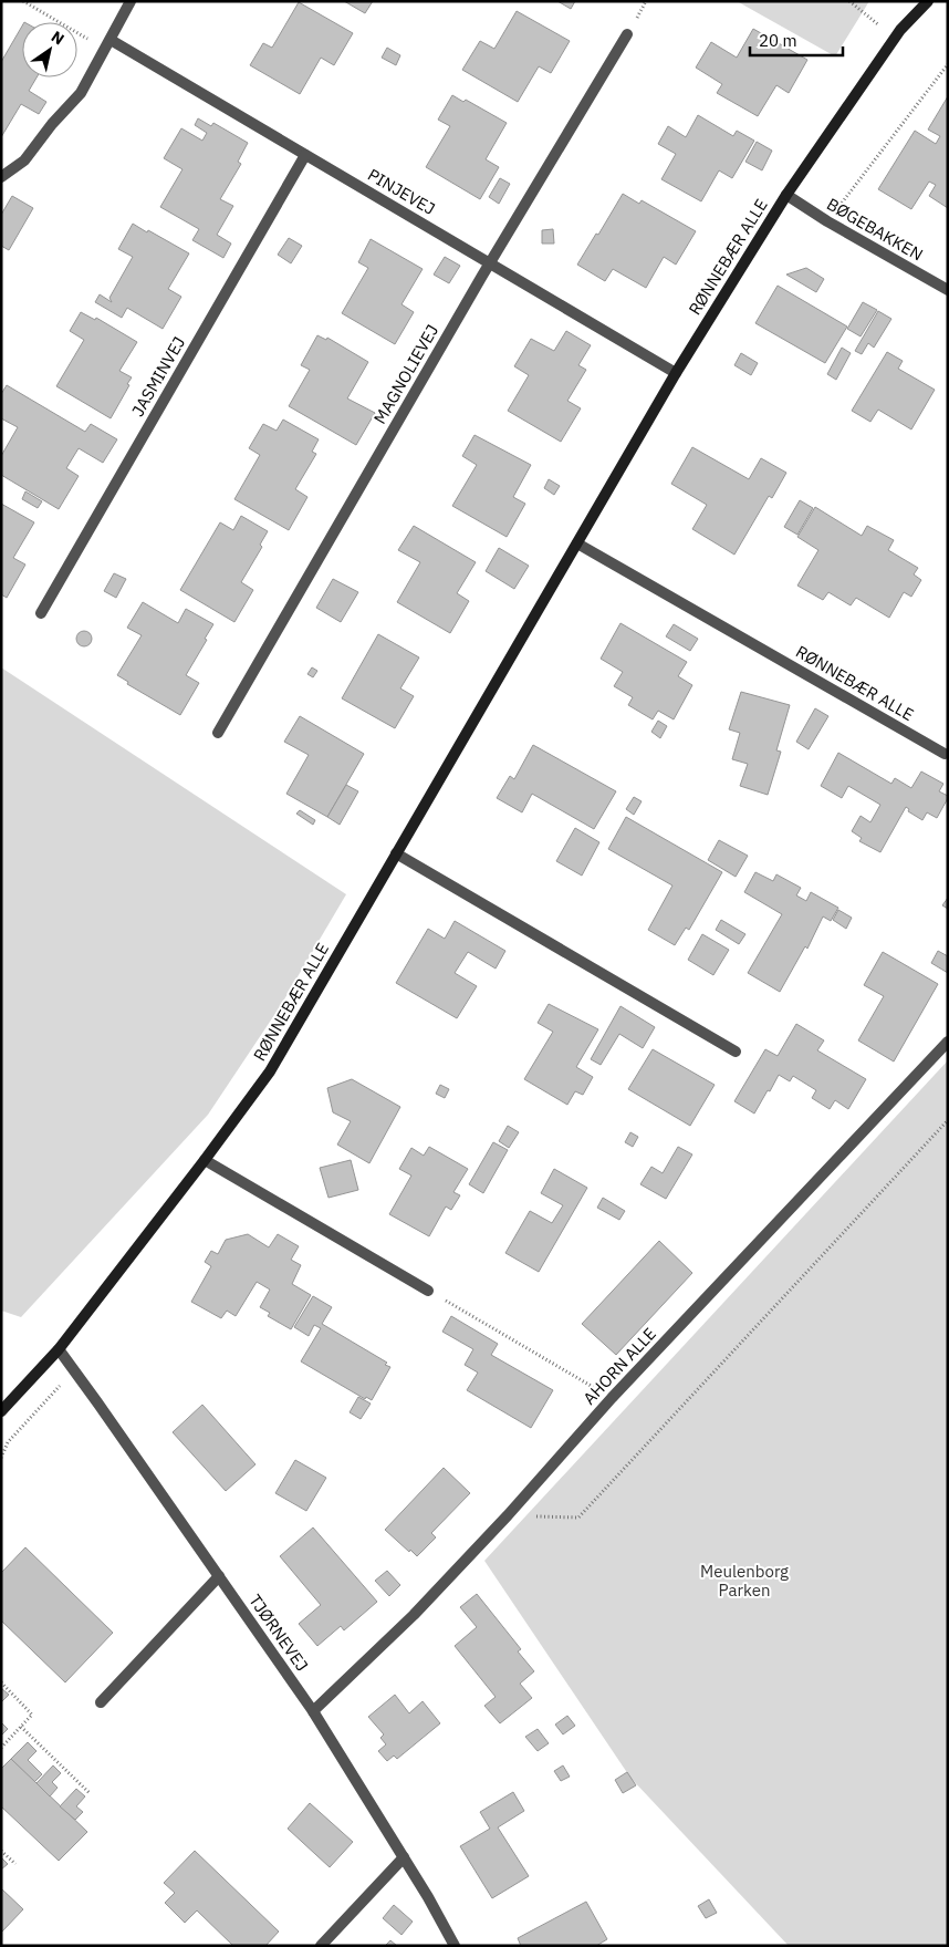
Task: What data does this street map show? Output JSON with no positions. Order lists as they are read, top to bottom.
{
  "streets": {
    "main road": ["RØNNEBÆR ALLE"],
    "street": [
      "PINJEVEJ",
      "BØGEBAKKEN",
      "MAGNOLIEVEJ",
      "JASMINVEJ",
      "AHORN ALLE",
      "TJØRNEVEJ"
    ]
  },
  "crossings": [
    ["PINJEVEJ", "RØNNEBÆR ALLE"],
    ["PINJEVEJ", "MAGNOLIEVEJ"],
    ["PINJEVEJ", "JASMINVEJ"],
    ["BØGEBAKKEN", "RØNNEBÆR ALLE"],
    ["RØNNEBÆR ALLE", "TJØRNEVEJ"],
    ["AHORN ALLE", "TJØRNEVEJ"]
  ],
  "parks": ["Meulenborg Parken"],
  "scale_bar": "20 m",
  "north": "top right"
}
